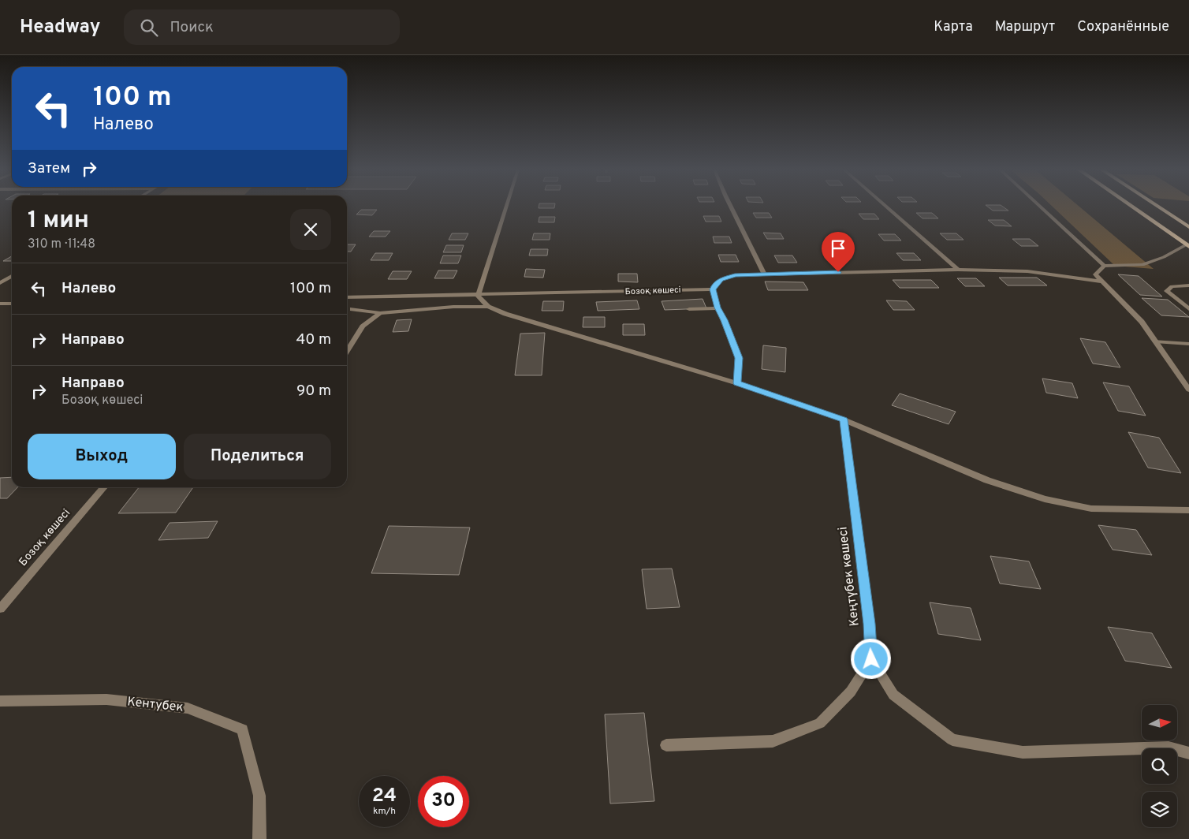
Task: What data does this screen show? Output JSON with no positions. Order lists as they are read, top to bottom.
{
  "streets": {
    "street": ["Бозоқ көшесі", "Кеңтүбек көшесі", "Кентубек"]
  },
  "north": "right",
  "page": {
    "header": "Headway",
    "search": "Поиск",
    "nav": ["Карта", "Маршрут", "Сохранённые"],
    "turn": ["100 m", "Налево"],
    "then": "Затем",
    "heading": ["1 мин", "310 m · 11:48"],
    "list": [
      {
        "name": "Налево",
        "value": "100 m"
      },
      {
        "name": "Направо",
        "value": "40 m"
      },
      {
        "name": "Направо",
        "note": "Бозоқ көшесі",
        "value": "90 m"
      }
    ],
    "buttons": ["Выход", "Поделиться"],
    "speed": "24 km/h",
    "limit": "30"
  }
}
